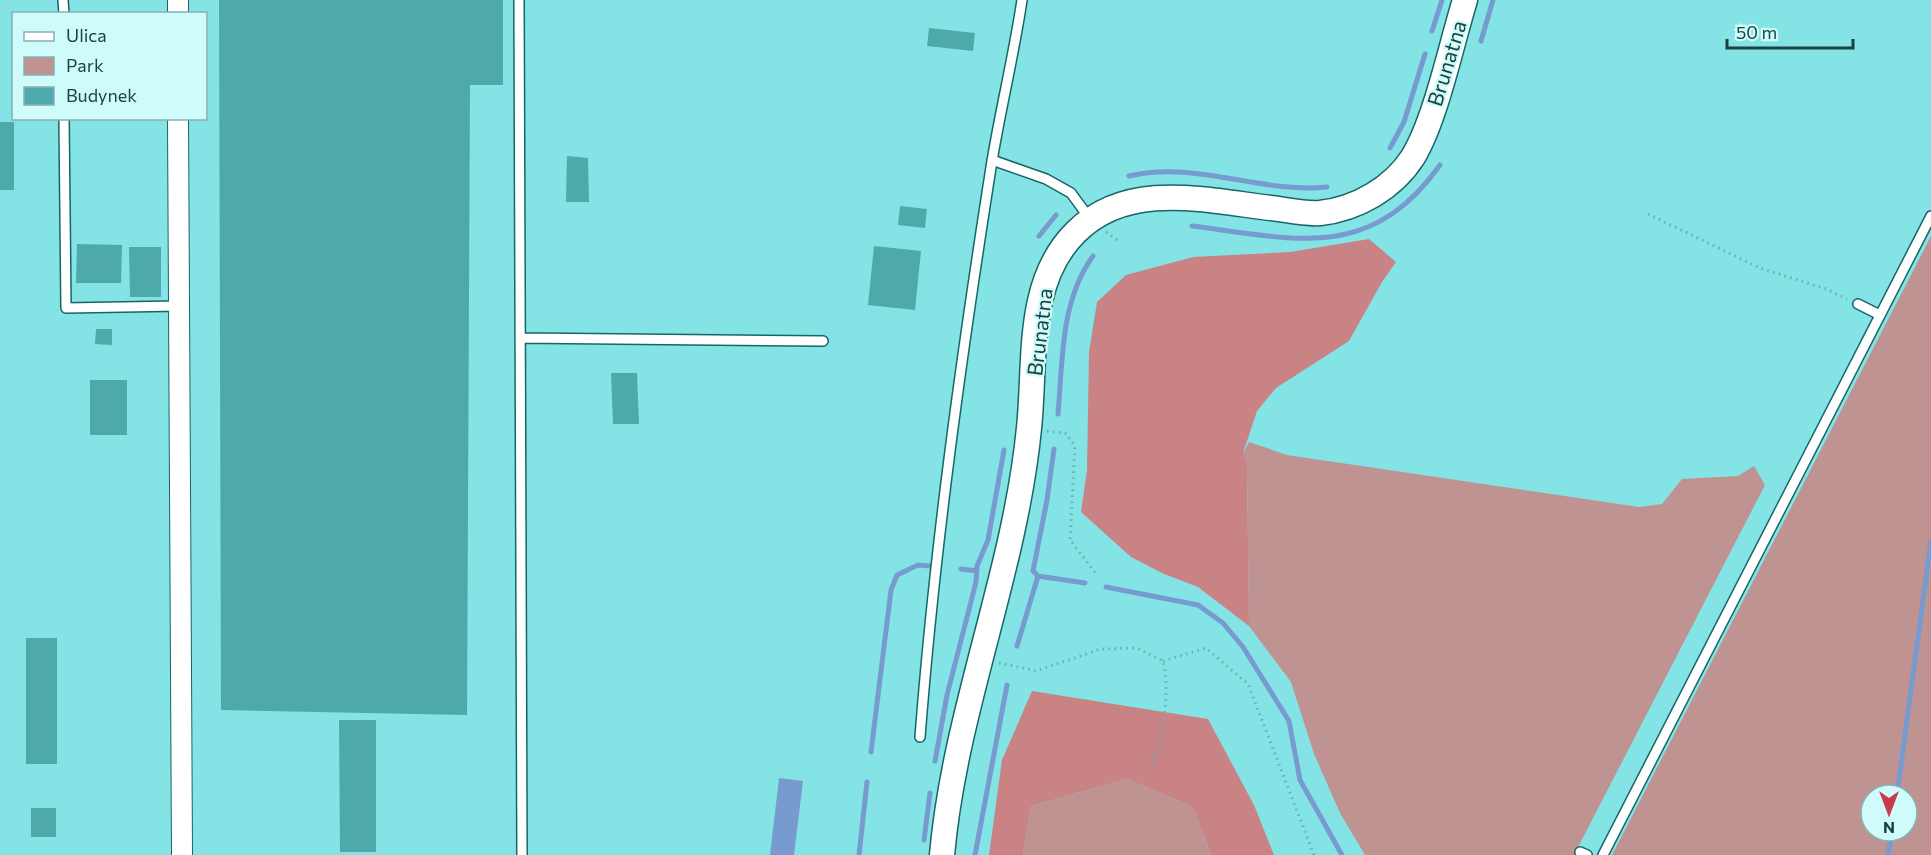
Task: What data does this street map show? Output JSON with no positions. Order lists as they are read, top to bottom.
{
  "streets": {
    "street": ["Brunatna"]
  },
  "legend": ["Ulica", "Park", "Budynek"],
  "scale_bar": "50 m",
  "north": "bottom"
}
